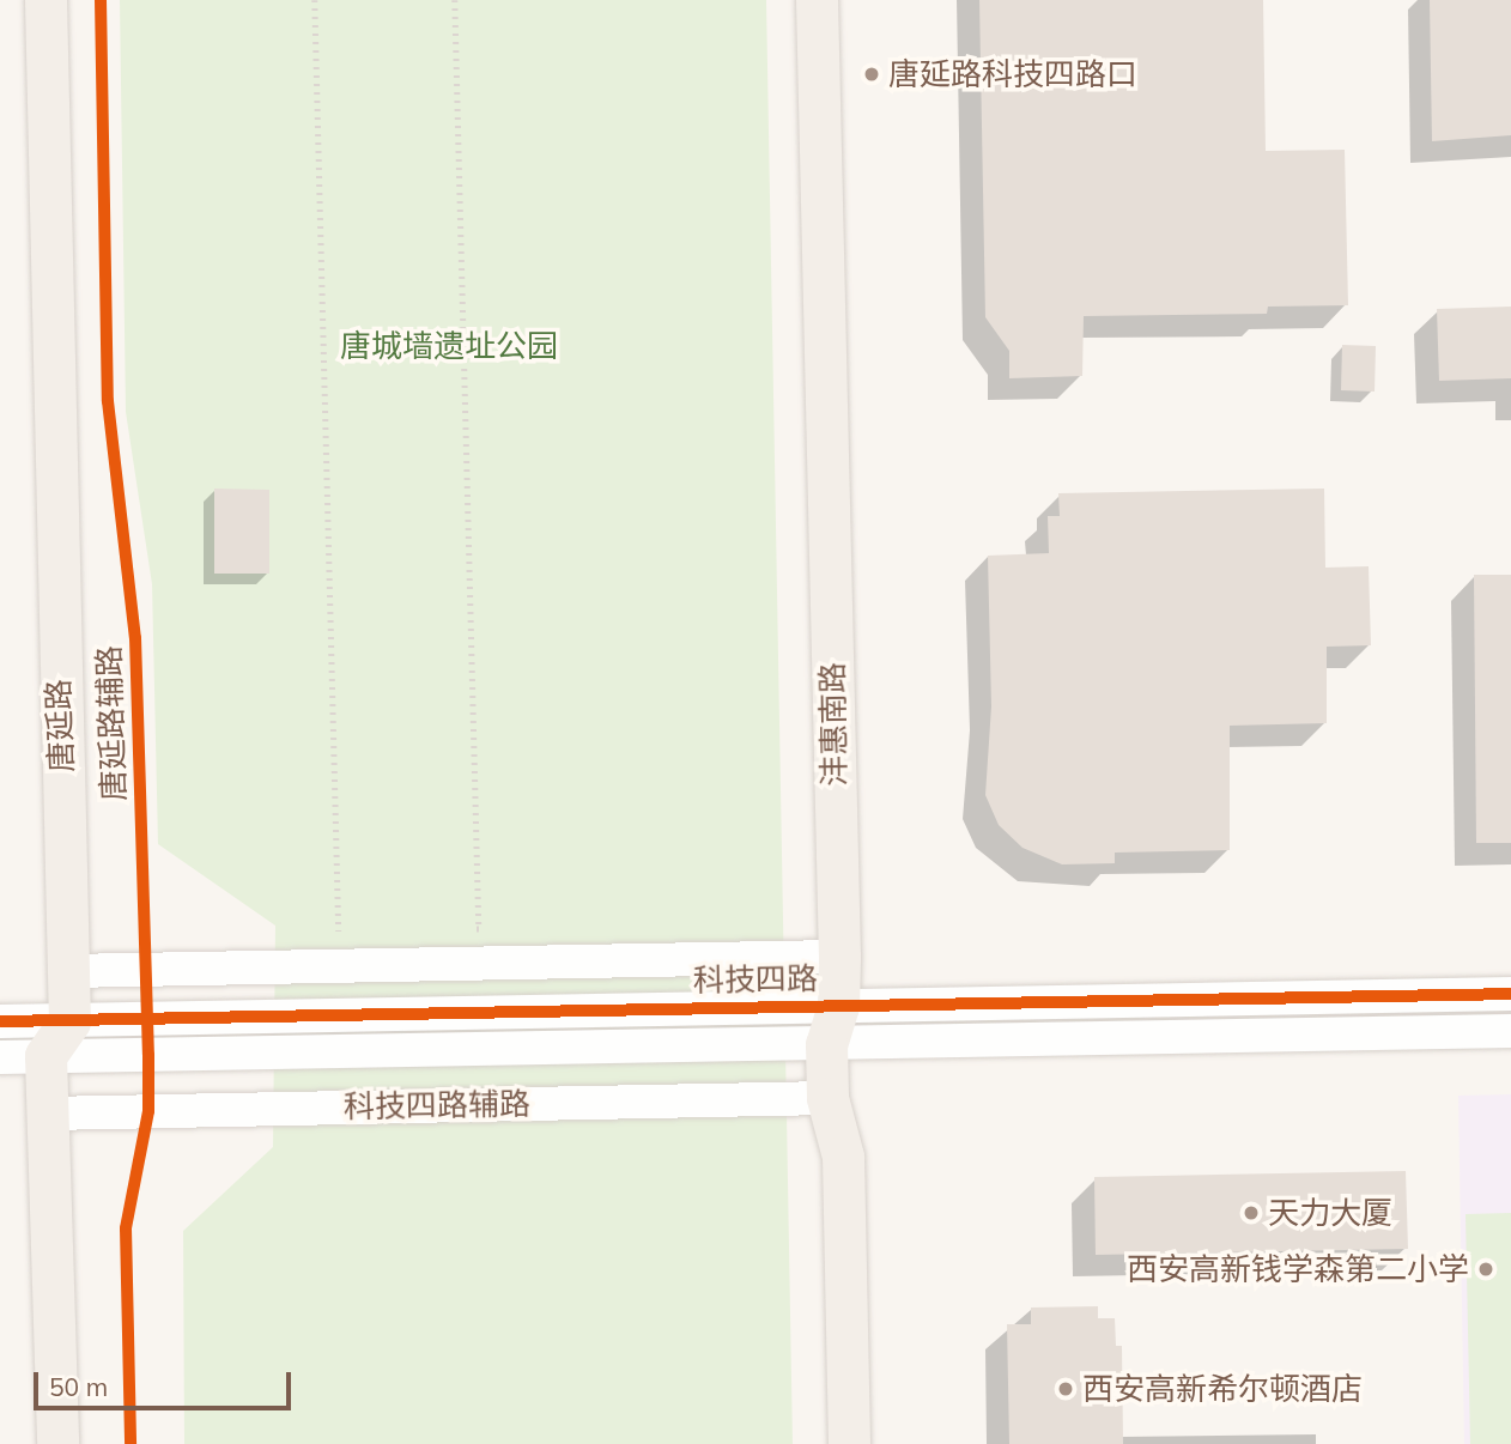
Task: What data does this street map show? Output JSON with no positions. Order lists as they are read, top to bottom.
{
  "streets": {
    "main road": ["沣惠南路", "唐延路"],
    "street": ["科技四路", "科技四路辅路"],
    "cycle path": ["唐延路辅路"]
  },
  "crossings": [
    ["沣惠南路", "科技四路"],
    ["沣惠南路", "科技四路辅路"],
    ["唐延路", "科技四路"]
  ],
  "parks": ["唐城墙遗址公园"],
  "places": [
    "唐延路科技四路口",
    "天力大厦",
    "西安高新钱学森第二小学",
    "西安高新希尔顿酒店"
  ],
  "scale_bar": "50 m"
}
